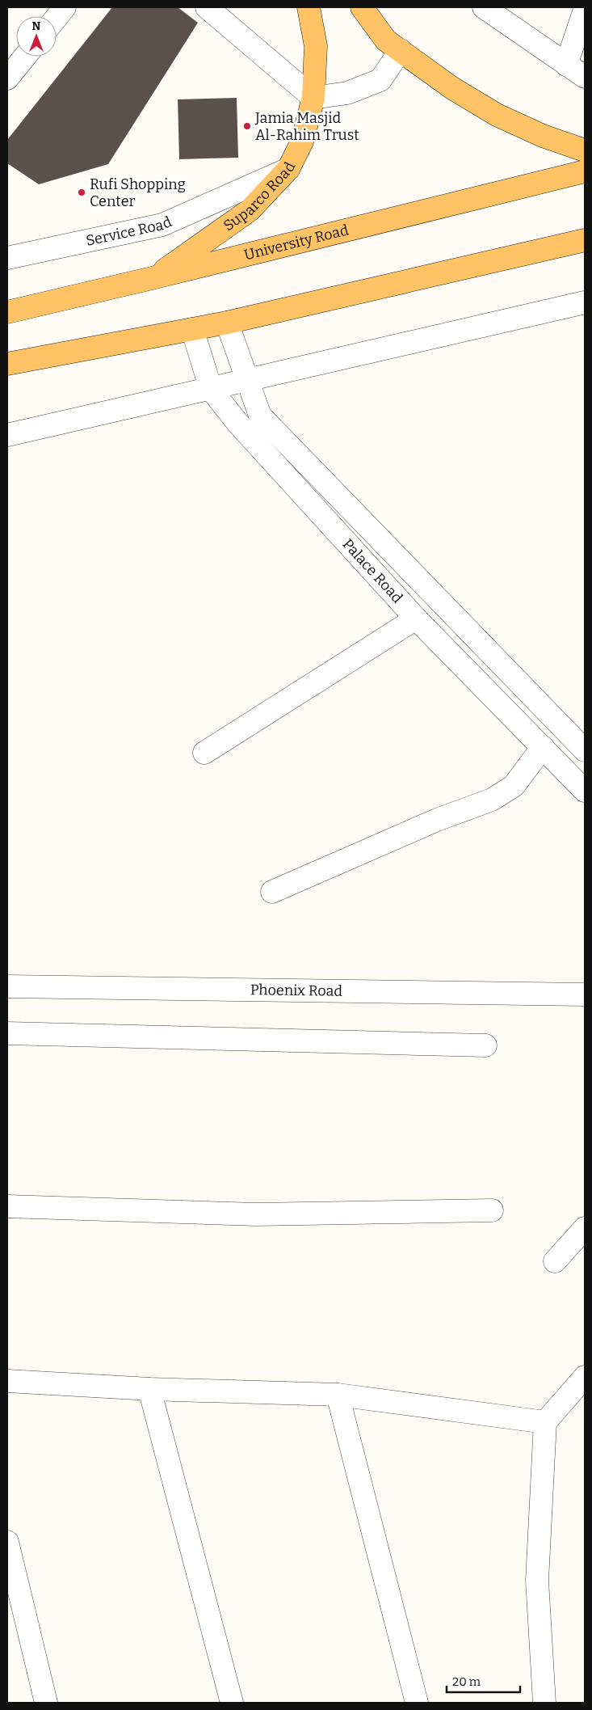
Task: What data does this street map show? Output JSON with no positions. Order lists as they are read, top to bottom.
{
  "streets": {
    "main road": ["Suparco Road", "University Road"],
    "street": ["Service Road", "Palace Road", "Phoenix Road"]
  },
  "crossings": [
    ["Suparco Road", "Service Road"],
    ["Suparco Road", "University Road"]
  ],
  "places": ["Jamia Masjid Al-Rahim Trust", "Rufi Shopping Center"],
  "scale_bar": "20 m",
  "north": "top"
}
